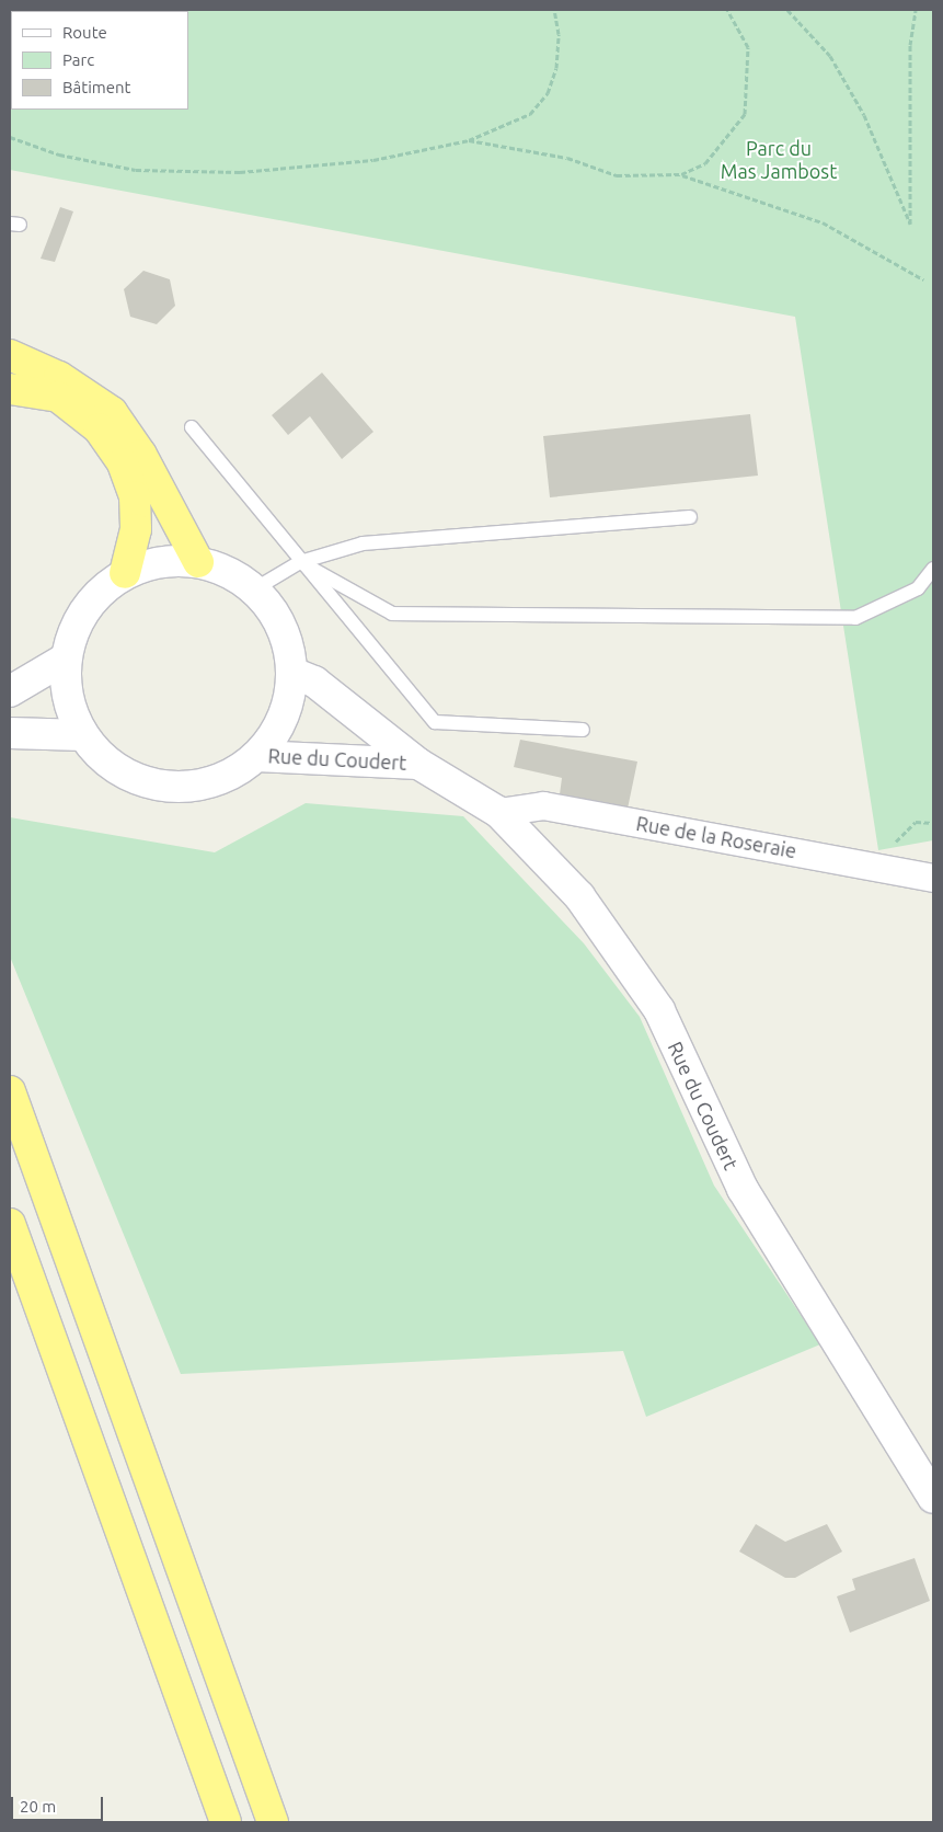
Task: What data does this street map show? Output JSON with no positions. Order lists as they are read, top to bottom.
{
  "streets": {
    "street": ["Rue du Coudert", "Rue de la Roseraie"]
  },
  "crossings": [
    ["Rue du Coudert", "Rue de la Roseraie"]
  ],
  "parks": ["Parc du Mas Jambost"],
  "legend": ["Route", "Parc", "Bâtiment"],
  "scale_bar": "20 m"
}
